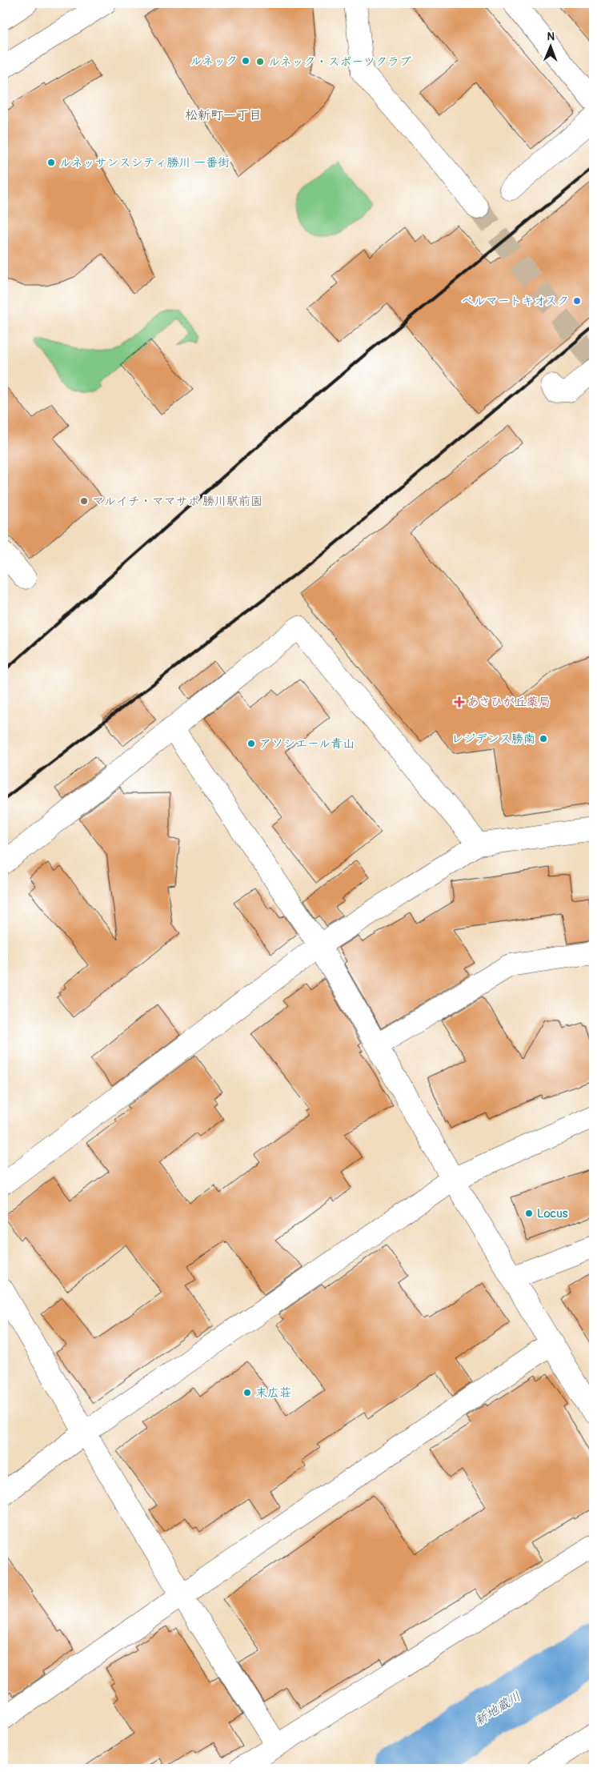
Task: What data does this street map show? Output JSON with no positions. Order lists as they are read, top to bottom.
{
  "districts": ["松新町一丁目"],
  "water": ["新地蔵川"],
  "places": {
    "other": [
      "ルネック",
      "ルネック・スポーツクラブ",
      "ルネッサンスシティ勝川 一番街",
      "ベルマートキオスク",
      "マルイチ・ママサポ 勝川駅前園",
      "レジデンス勝南",
      "アソシエール青山",
      "Locus",
      "末広荘"
    ],
    "health": ["あさひが丘薬局"]
  },
  "north": "top"
}
